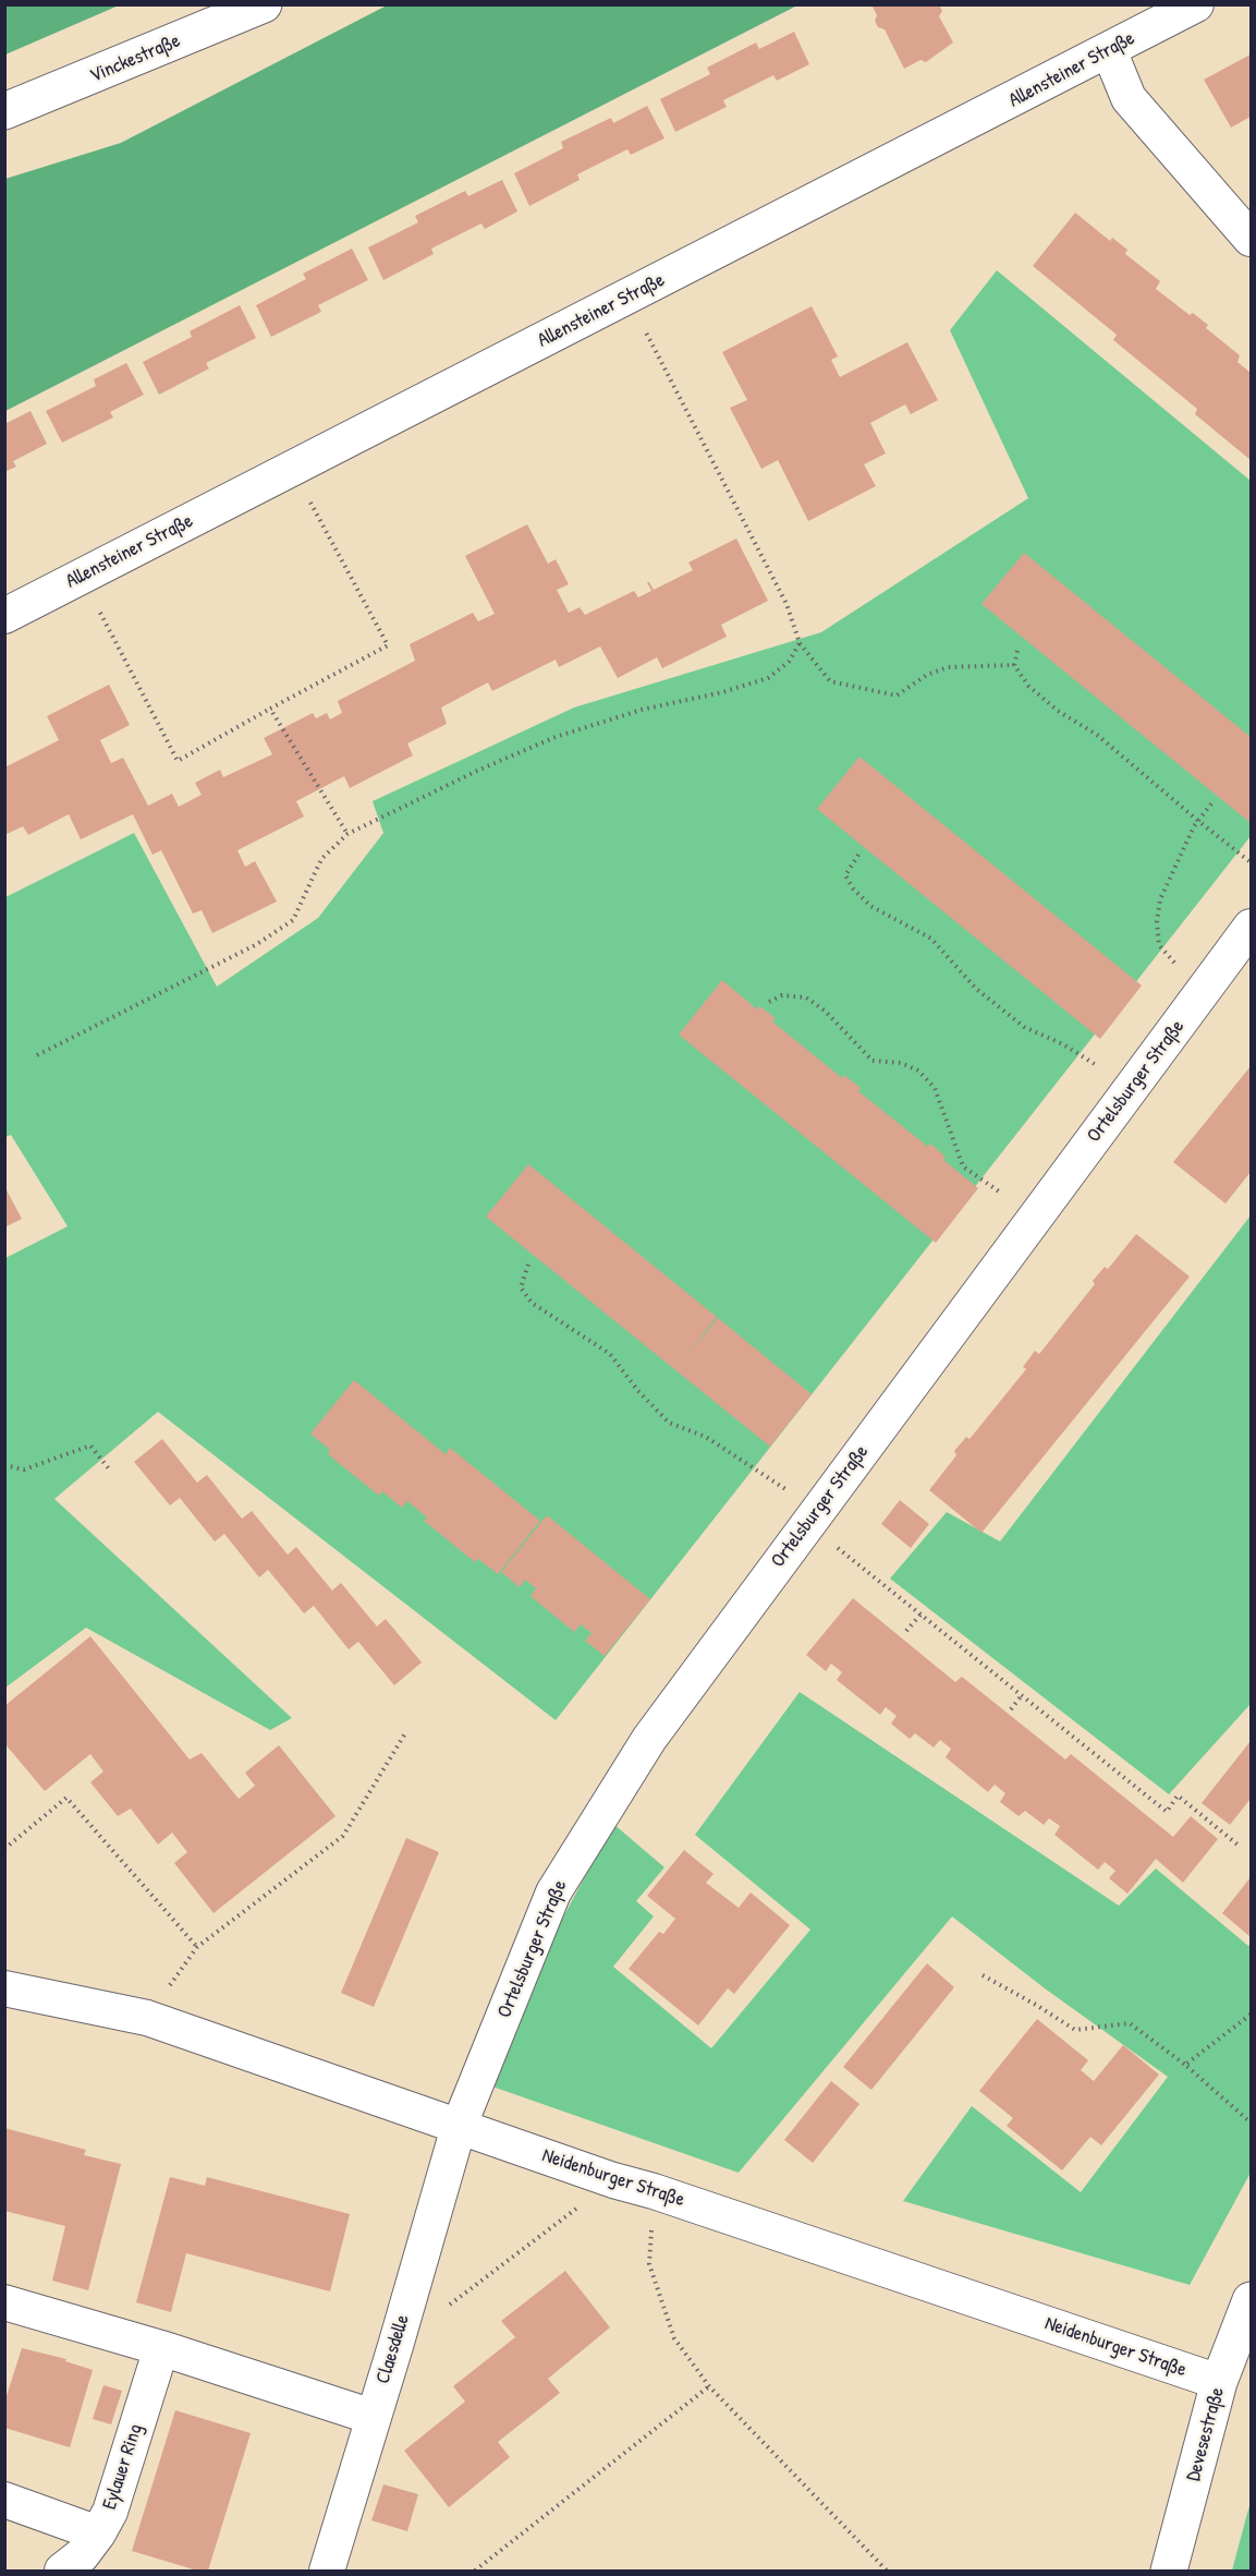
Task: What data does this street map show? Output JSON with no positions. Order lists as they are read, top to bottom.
{
  "streets": {
    "street": [
      "Vinckestraße",
      "Allensteiner Straße",
      "Ortelsburger Straße",
      "Neidenburger Straße",
      "Claesdelle",
      "Devesestraße",
      "Eylauer Ring"
    ]
  },
  "crossings": [
    ["Ortelsburger Straße", "Neidenburger Straße"],
    ["Ortelsburger Straße", "Claesdelle"],
    ["Neidenburger Straße", "Claesdelle"],
    ["Neidenburger Straße", "Devesestraße"]
  ]
}
